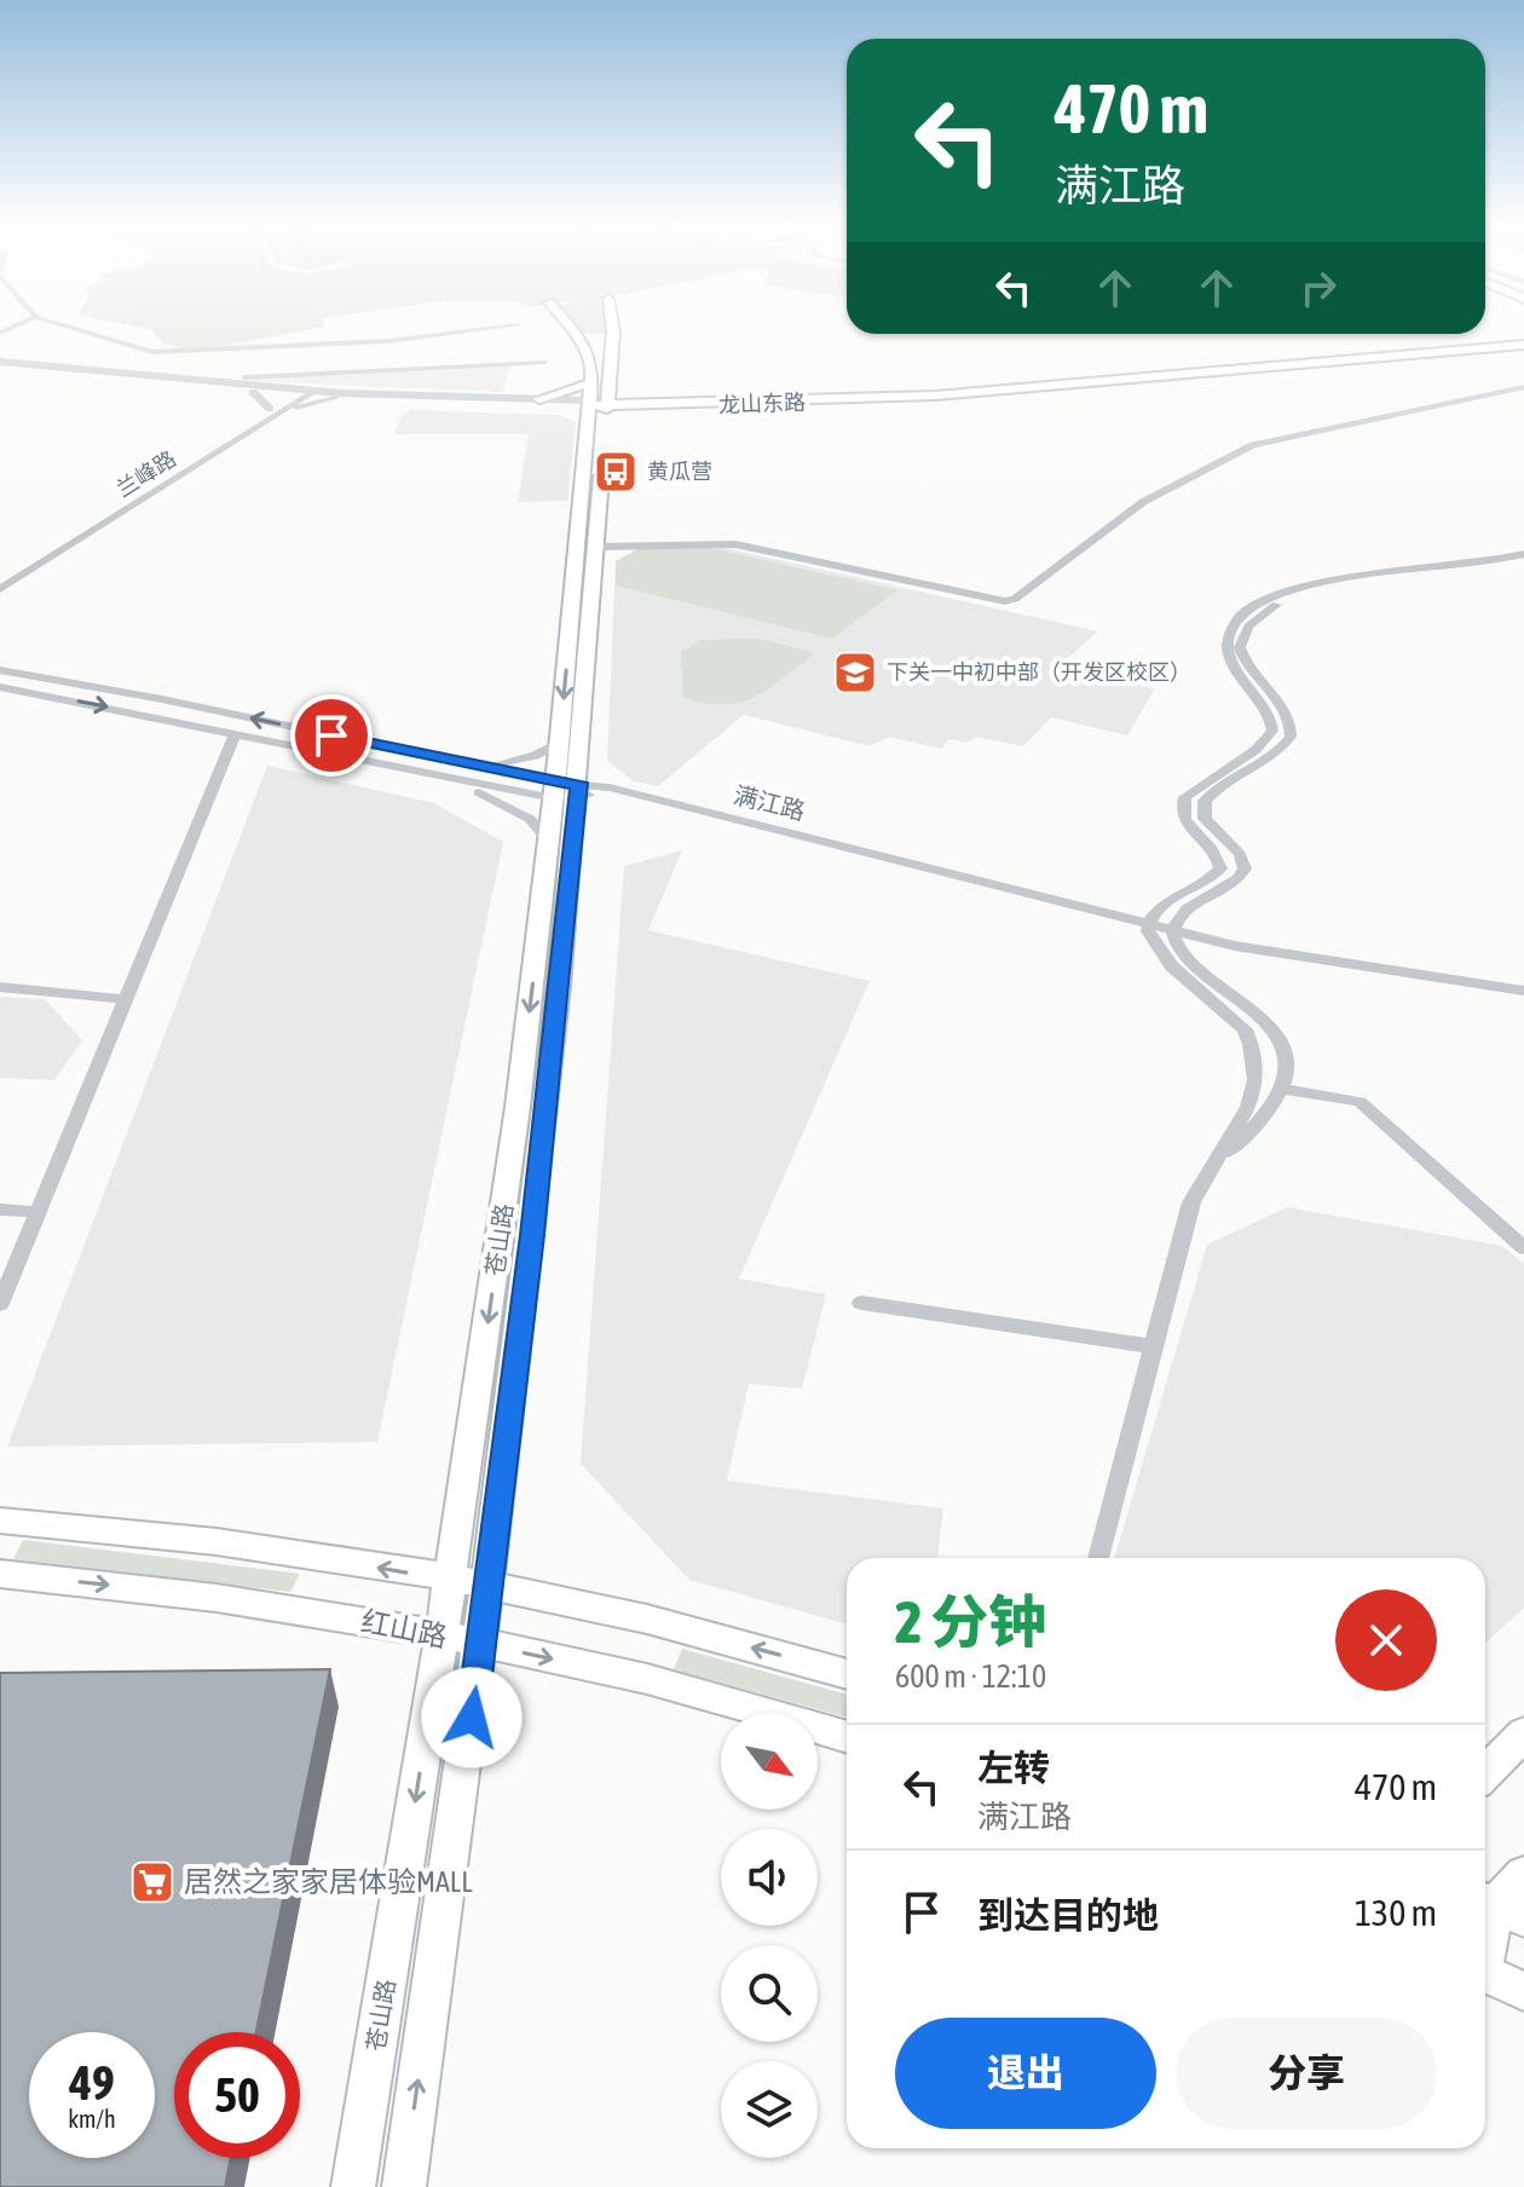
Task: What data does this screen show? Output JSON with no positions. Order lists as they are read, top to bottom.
{
  "streets": {
    "main road": ["龙山东路", "苍山路", "红山路"],
    "street": ["兰峰路", "满江路"]
  },
  "crossings": [
    ["满江路", "苍山路"],
    ["苍山路", "红山路"]
  ],
  "places": {
    "bus stop": ["黄瓜营"],
    "school or university": ["下关一中初中部（开发区校区）"],
    "supermarket": ["居然之家家居体验MALL"]
  },
  "north": "bottom right",
  "page": {
    "turn": ["470 m", "满江路"],
    "heading": ["2 分钟", "600 m · 12:10"],
    "list": [
      {
        "name": "左转",
        "note": "满江路",
        "value": "470 m"
      },
      {
        "name": "到达目的地",
        "value": "130 m"
      }
    ],
    "buttons": ["退出", "分享"],
    "speed": "49 km/h",
    "limit": "50"
  }
}
